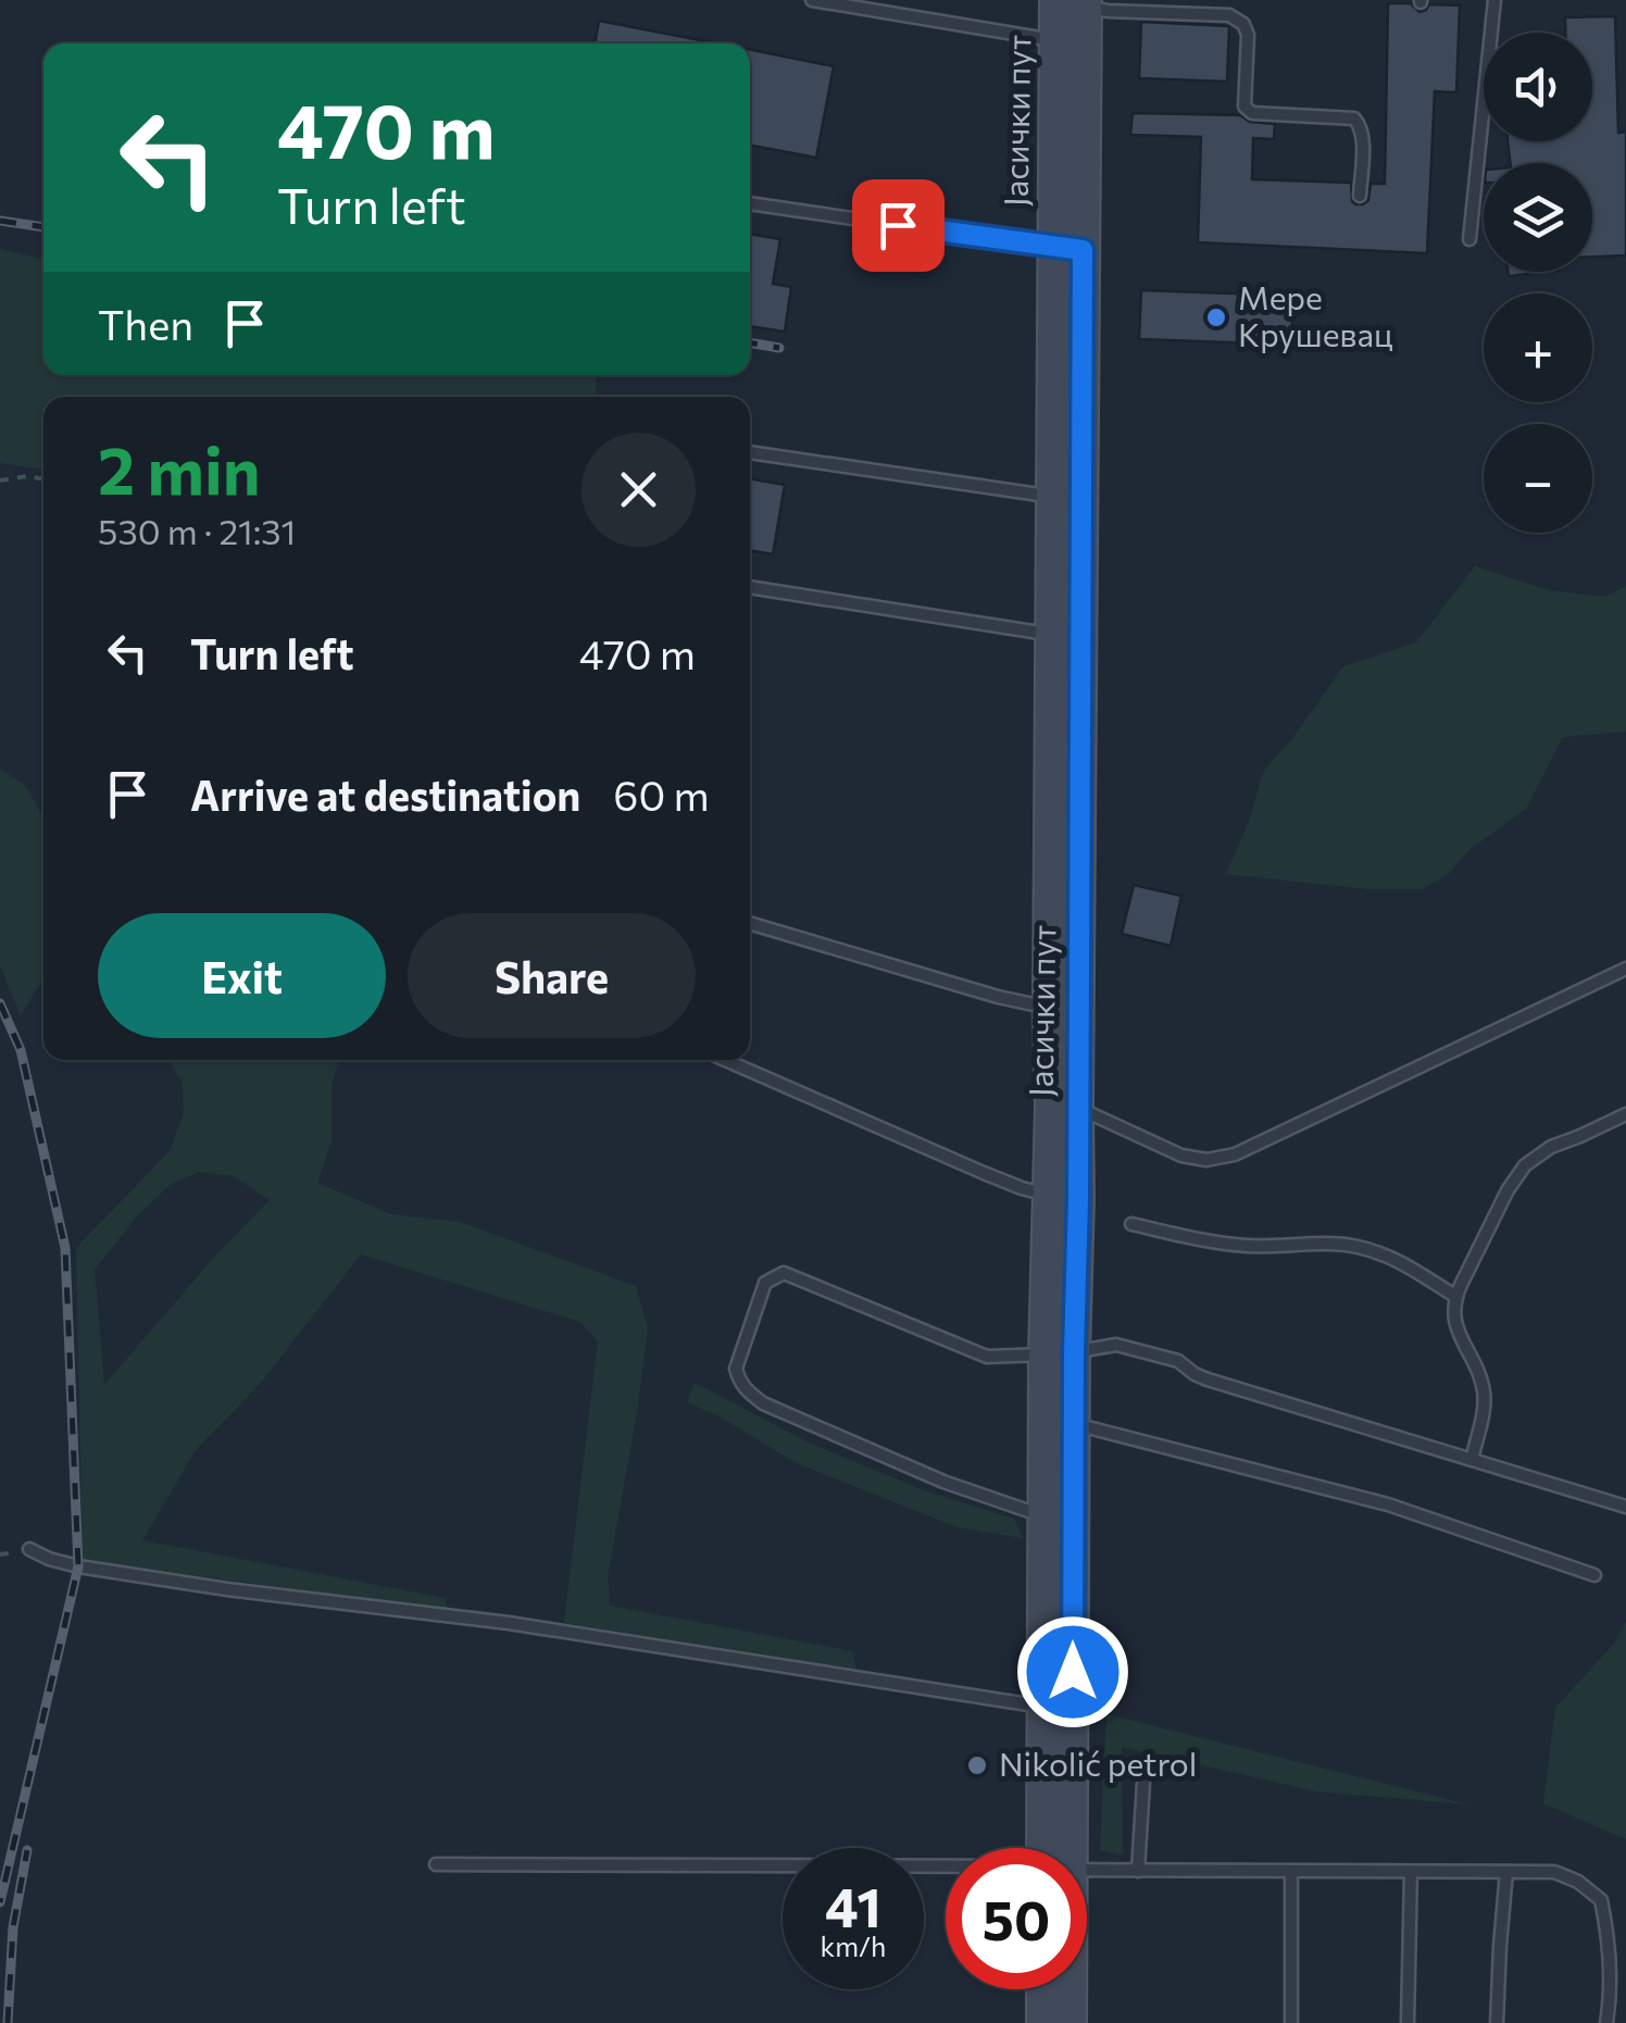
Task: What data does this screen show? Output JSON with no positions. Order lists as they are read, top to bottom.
{
  "streets": {
    "main road": ["Јасички пут"]
  },
  "places": ["Мере Крушевац", "Nikolić petrol"],
  "page": {
    "map_buttons": ["+", "−"],
    "turn": ["470 m", "Turn left"],
    "then": "Then",
    "heading": ["2 min", "530 m · 21:31"],
    "list": [
      {
        "name": "Turn left",
        "value": "470 m"
      },
      {
        "name": "Arrive at destination",
        "value": "60 m"
      }
    ],
    "buttons": ["Exit", "Share"],
    "speed": "41 km/h",
    "limit": "50"
  }
}
